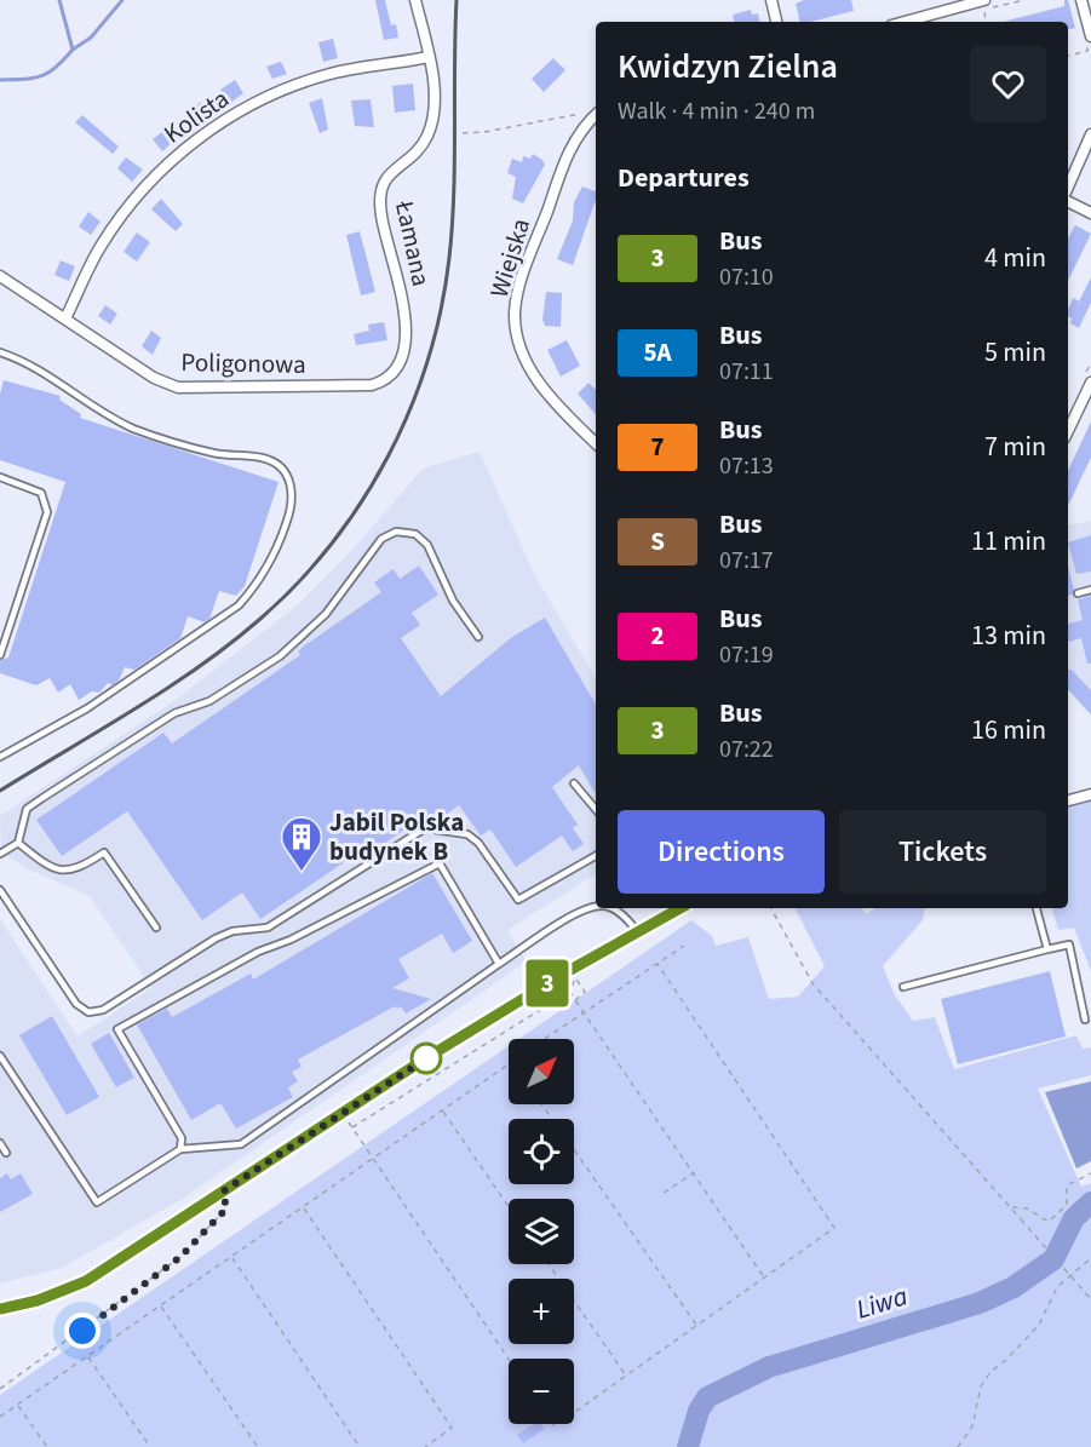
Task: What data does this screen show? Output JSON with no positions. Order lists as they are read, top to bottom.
{
  "streets": {
    "street": [
      "Kolista",
      "Łamana",
      "Wiejska",
      "Poligonowa"
    ]
  },
  "crossings": [
    ["Kolista", "Łamana"],
    ["Kolista", "Poligonowa"],
    ["Łamana", "Poligonowa"]
  ],
  "water": ["Liwa"],
  "places": {
    "building": ["Jabil Polska budynek B"]
  },
  "lines": ["bus line 3"],
  "north": "top right",
  "page": {
    "on_map": "3",
    "heading": [
      ["Kwidzyn Zielna", "Walk · 4 min · 240 m"],
      "Departures"
    ],
    "list": [
      {
        "mark": "3",
        "name": "Bus",
        "note": "07:10",
        "value": "4 min"
      },
      {
        "mark": "5A",
        "name": "Bus",
        "note": "07:11",
        "value": "5 min"
      },
      {
        "mark": "7",
        "name": "Bus",
        "note": "07:13",
        "value": "7 min"
      },
      {
        "mark": "S",
        "name": "Bus",
        "note": "07:17",
        "value": "11 min"
      },
      {
        "mark": "2",
        "name": "Bus",
        "note": "07:19",
        "value": "13 min"
      },
      {
        "mark": "3",
        "name": "Bus",
        "note": "07:22",
        "value": "16 min"
      }
    ],
    "buttons": ["Directions", "Tickets"],
    "map_buttons": ["+", "−"]
  }
}
